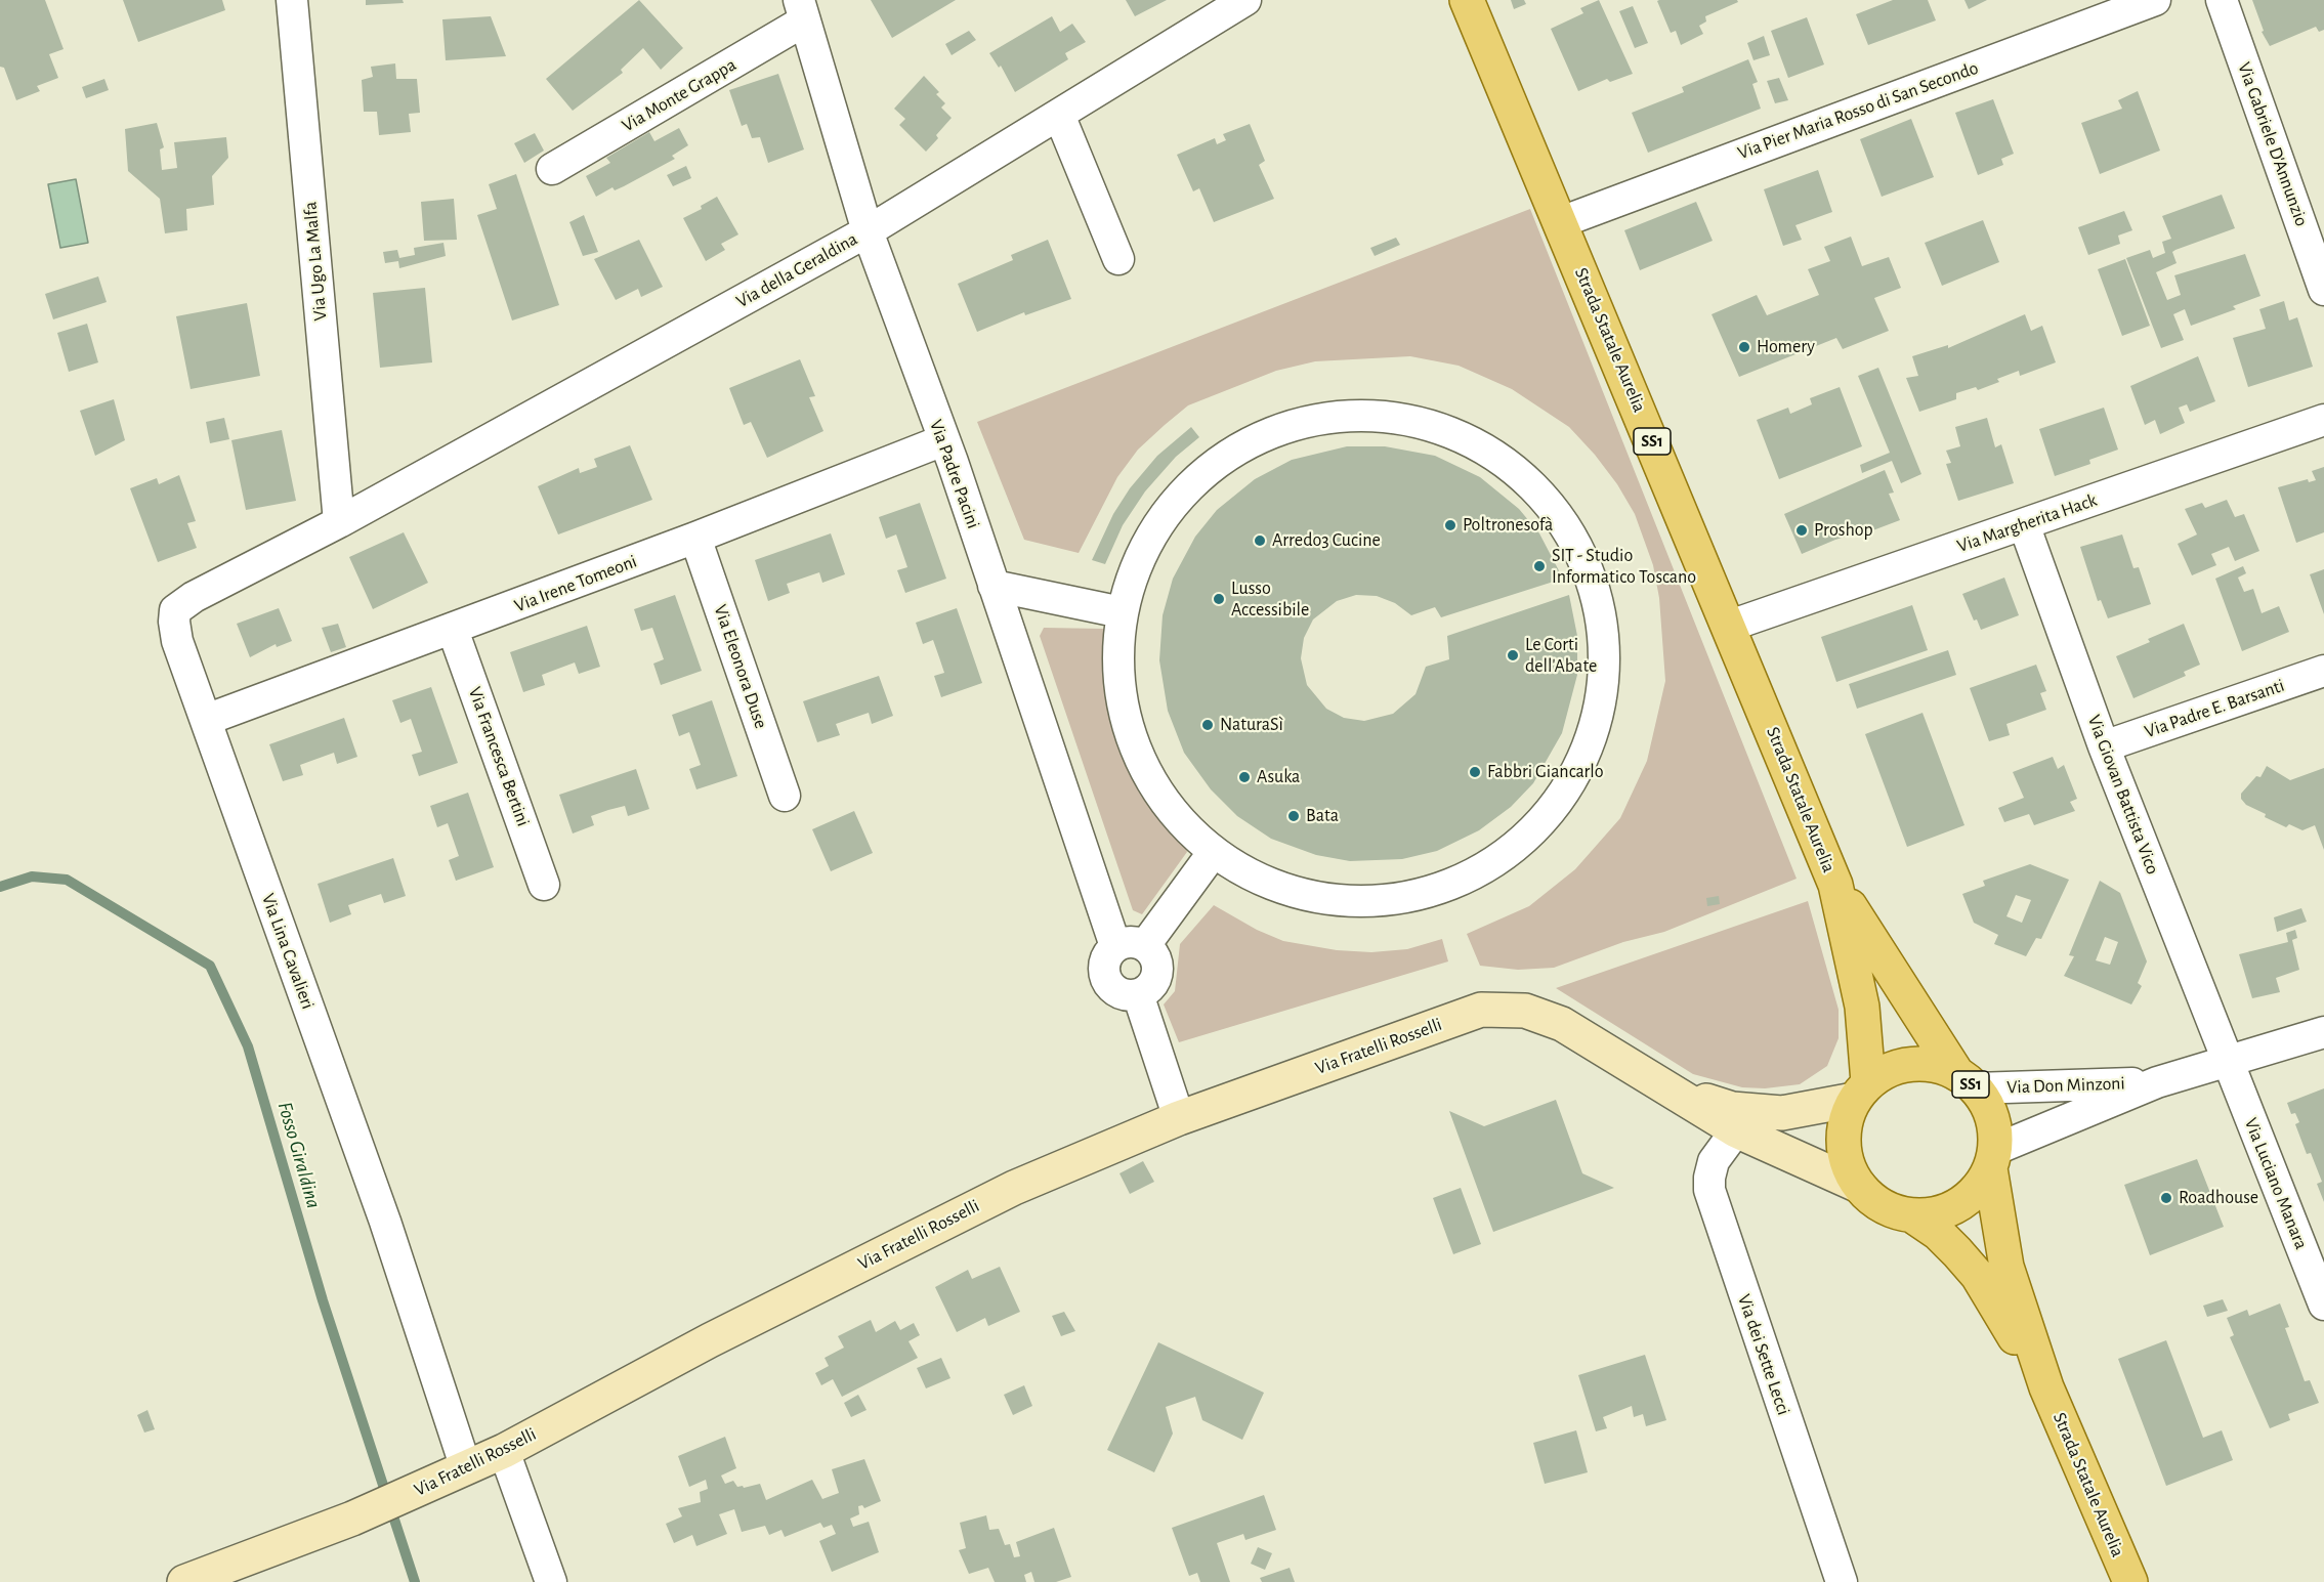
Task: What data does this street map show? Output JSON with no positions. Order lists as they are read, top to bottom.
{
  "streets": {
    "main road": ["Strada Statale Aurelia", "SS1"],
    "street": [
      "Via Monte Grappa",
      "Via Pier Maria Rosso di San Secondo",
      "Via Gabriele D'Annunzio",
      "Via Ugo La Malfa",
      "Via della Geraldina",
      "Via Padre Pacini",
      "Via Margherita Hack",
      "Via Irene Tomeoni",
      "Via Eleonora Duse",
      "Via Padre E. Barsanti",
      "Via Francesca Bertini",
      "Via Giovan Battista Vico",
      "Via Lina Cavalieri",
      "Via Fratelli Rosselli",
      "Via Don Minzoni",
      "Via Luciano Manara",
      "Via dei Sette Lecci"
    ]
  },
  "crossings": [
    ["Via Monte Grappa", "Via Padre Pacini"],
    ["Via Pier Maria Rosso di San Secondo", "Strada Statale Aurelia"],
    ["Via Ugo La Malfa", "Via della Geraldina"],
    ["Via Ugo La Malfa", "Via Lina Cavalieri"],
    ["Via della Geraldina", "Via Padre Pacini"],
    ["Via della Geraldina", "Via Lina Cavalieri"],
    ["Strada Statale Aurelia", "SS1"],
    ["Strada Statale Aurelia", "Via Margherita Hack"],
    ["Strada Statale Aurelia", "Via Fratelli Rosselli"],
    ["Strada Statale Aurelia", "Via Don Minzoni"],
    ["SS1", "Via Fratelli Rosselli"],
    ["SS1", "Via Don Minzoni"],
    ["Via Padre Pacini", "Via Irene Tomeoni"],
    ["Via Margherita Hack", "Via Giovan Battista Vico"],
    ["Via Irene Tomeoni", "Via Eleonora Duse"],
    ["Via Irene Tomeoni", "Via Francesca Bertini"],
    ["Via Irene Tomeoni", "Via Lina Cavalieri"],
    ["Via Padre E. Barsanti", "Via Giovan Battista Vico"],
    ["Via Giovan Battista Vico", "Via Don Minzoni"],
    ["Via Giovan Battista Vico", "Via Luciano Manara"],
    ["Via Lina Cavalieri", "Via Fratelli Rosselli"],
    ["Via Fratelli Rosselli", "Via Don Minzoni"],
    ["Via Fratelli Rosselli", "Via dei Sette Lecci"],
    ["Via Don Minzoni", "Via Luciano Manara"]
  ],
  "water": ["Fosso Giraldina"],
  "places": [
    "Homery",
    "Poltronesofà",
    "Proshop",
    "Arredo3 Cucine",
    "SIT - Studio Informatico Toscano",
    "Lusso Accessibile",
    "Le Corti dell'Abate",
    "NaturaSì",
    "Fabbri Giancarlo",
    "Asuka",
    "Bata",
    "Roadhouse"
  ]
}
